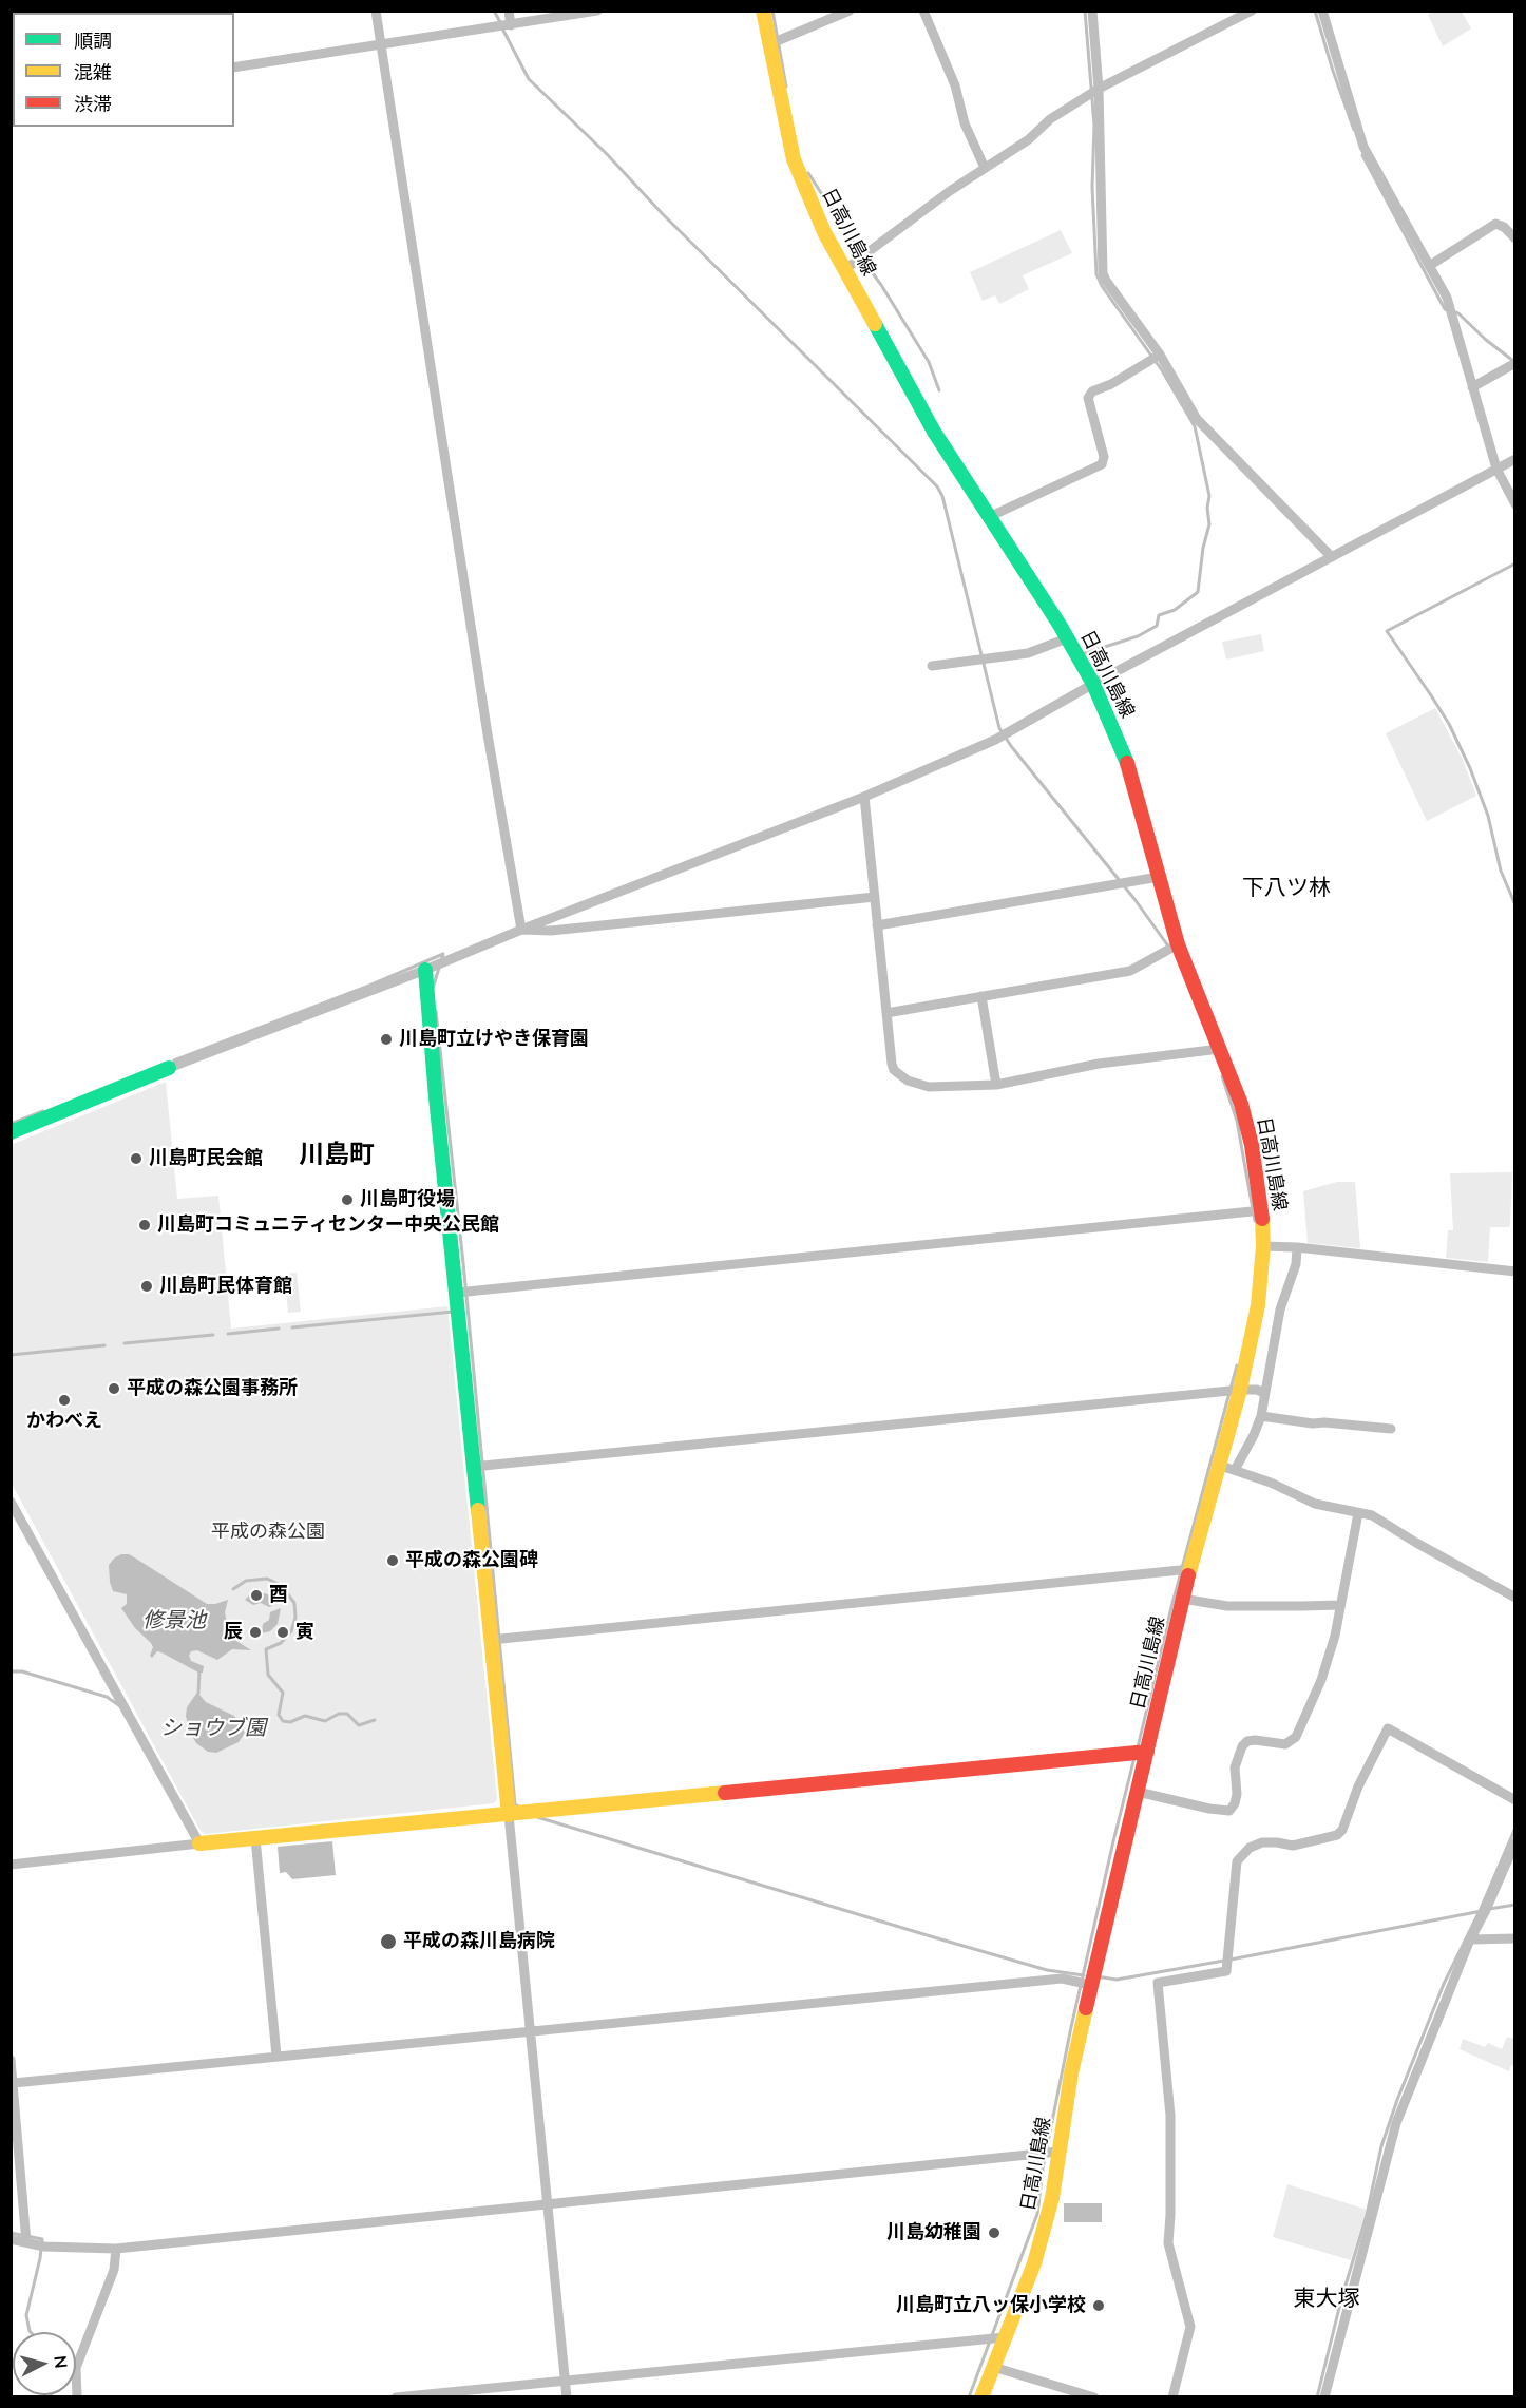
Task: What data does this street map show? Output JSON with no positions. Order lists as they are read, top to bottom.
{
  "streets": {
    "main road": ["日高川島線"]
  },
  "districts": ["下八ツ林", "川島町", "東大塚"],
  "water": ["修景池", "ショウブ園"],
  "parks": ["平成の森公園"],
  "places": [
    "川島町立けやき保育園",
    "川島町民会館",
    "川島町役場",
    "川島町コミュニティセンター中央公民館",
    "川島町民体育館",
    "平成の森公園事務所",
    "かわべえ",
    "平成の森公園碑",
    "酉",
    "辰",
    "寅",
    "平成の森川島病院",
    "川島幼稚園",
    "川島町立八ッ保小学校"
  ],
  "legend": ["順調", "混雑", "渋滞"],
  "north": "right"
}
